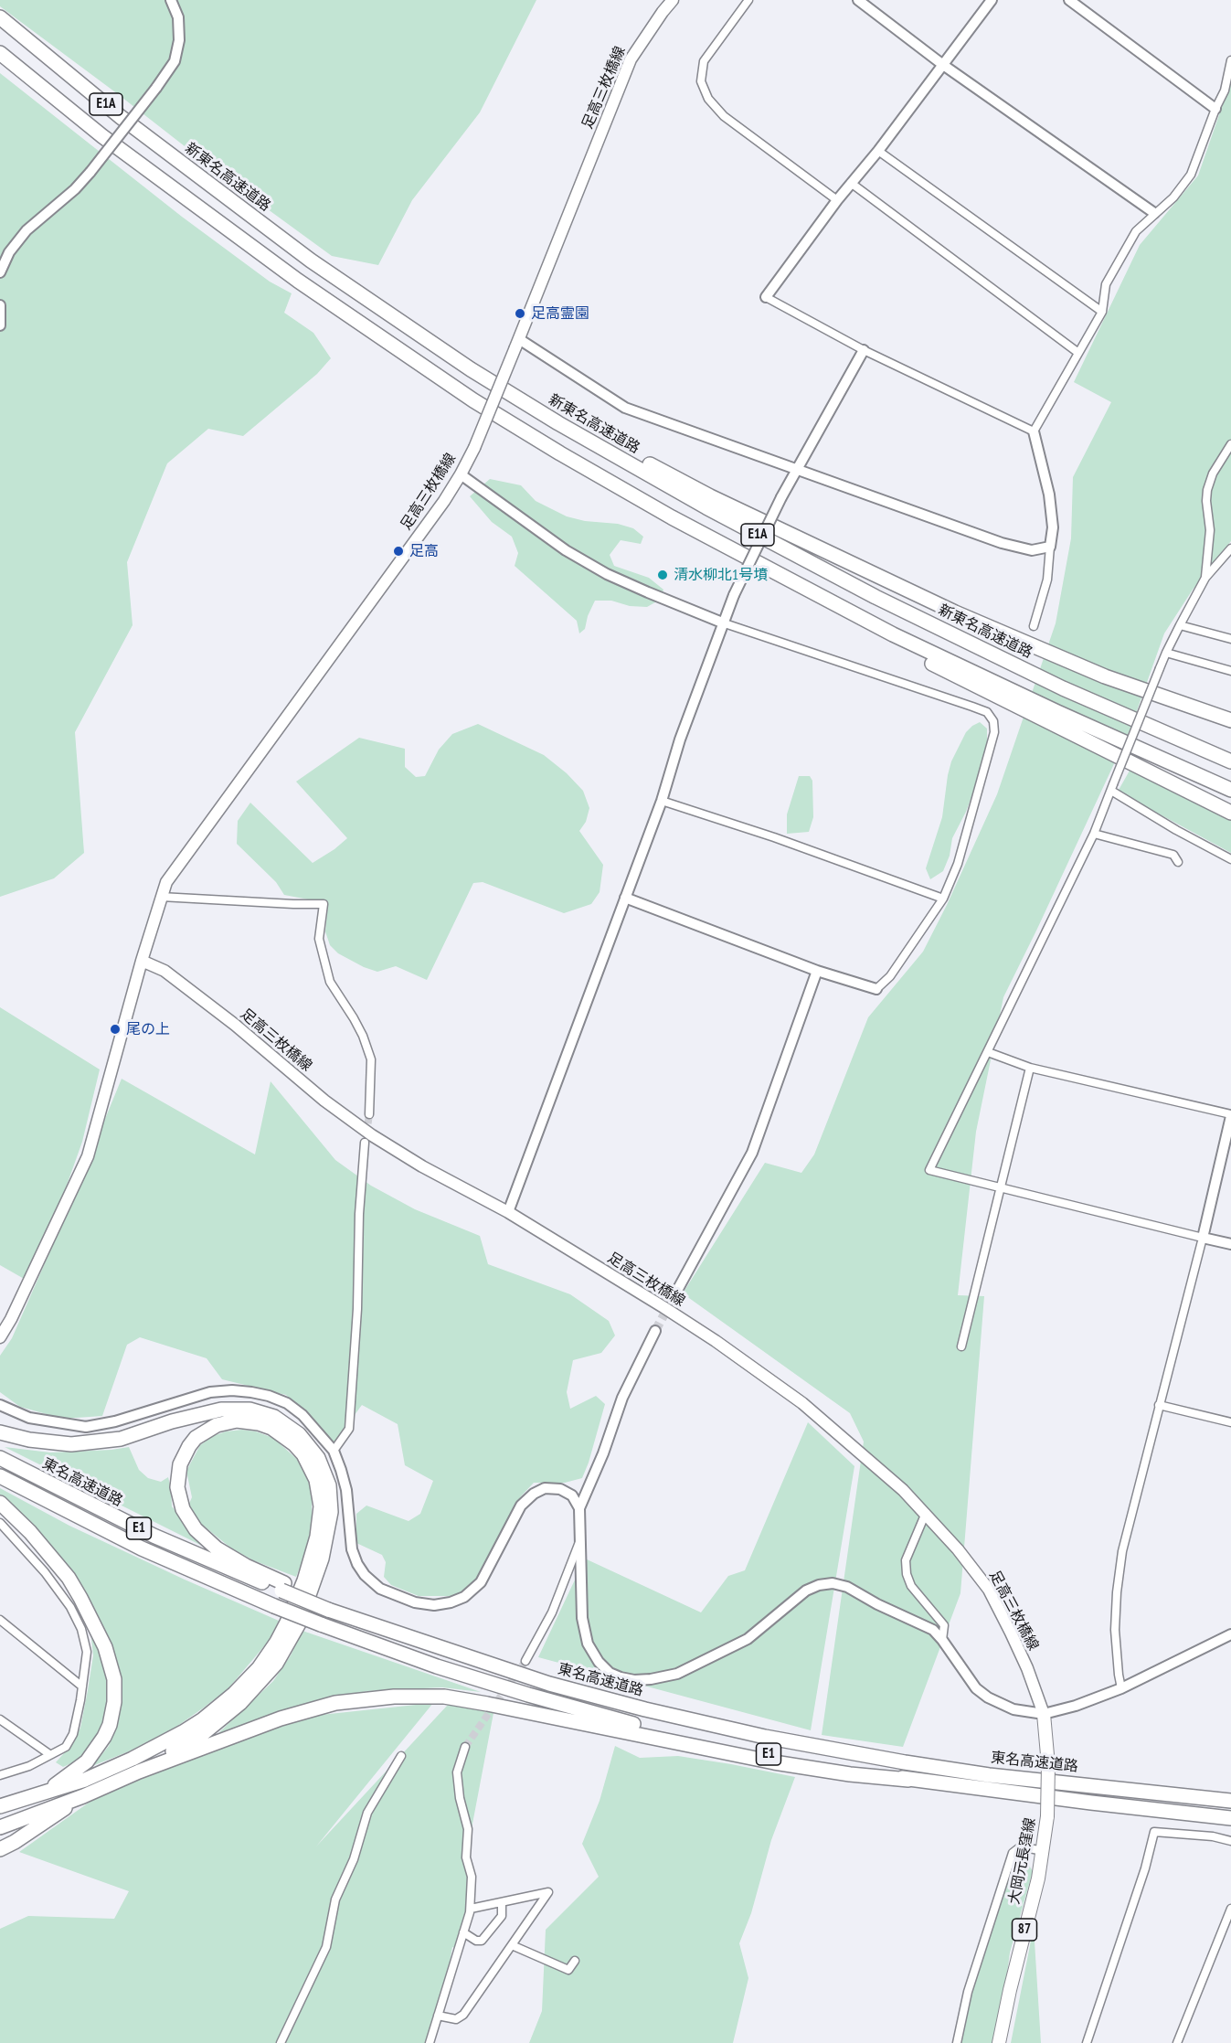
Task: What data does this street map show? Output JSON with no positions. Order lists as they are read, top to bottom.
{
  "streets": {
    "highway": [
      "E1A",
      "新東名高速道路",
      "東名高速道路",
      "E1"
    ],
    "main road": ["足高三枚橋線", "大岡元長窪線", "87"]
  },
  "crossings": [
    ["足高三枚橋線", "大岡元長窪線"]
  ],
  "places": [
    "足高霊園",
    "足高",
    "清水柳北1号墳",
    "尾の上"
  ]
}
